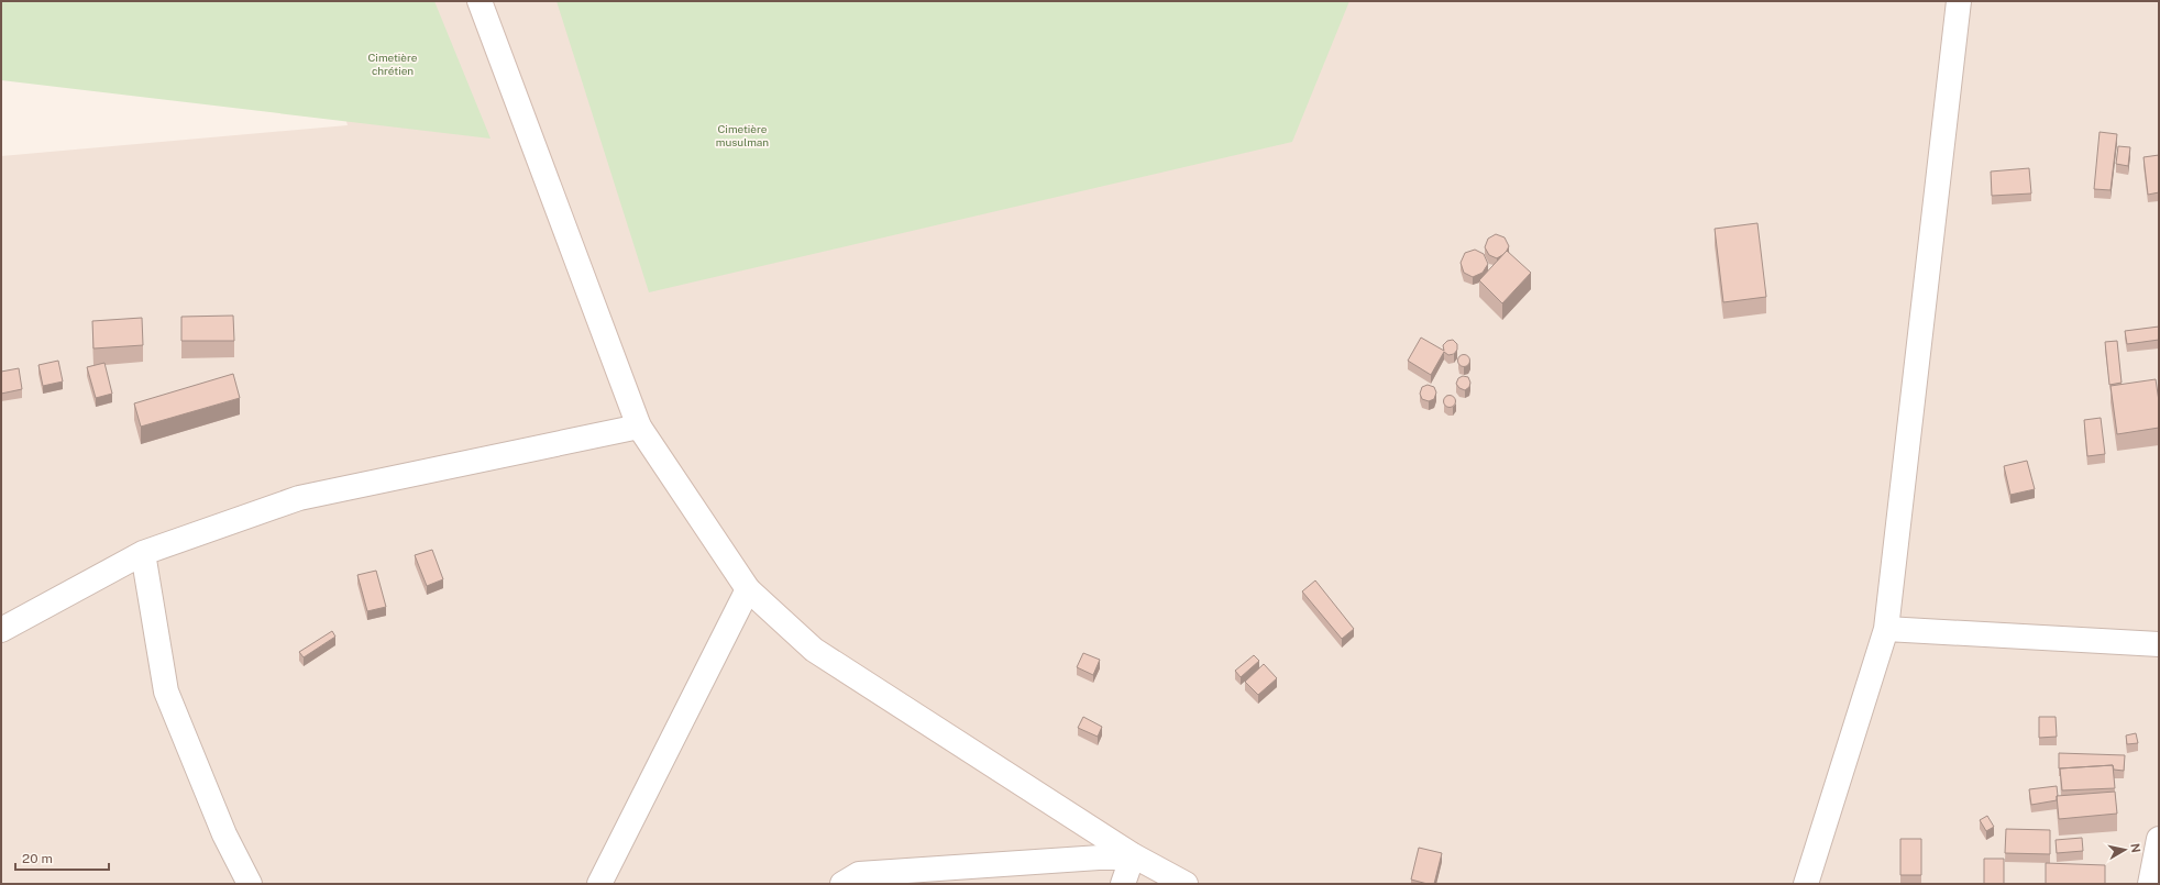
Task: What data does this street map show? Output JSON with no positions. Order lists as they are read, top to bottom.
{
  "parks": ["Cimetière chrétien", "Cimetière musulman"],
  "scale_bar": "20 m",
  "north": "right"
}
